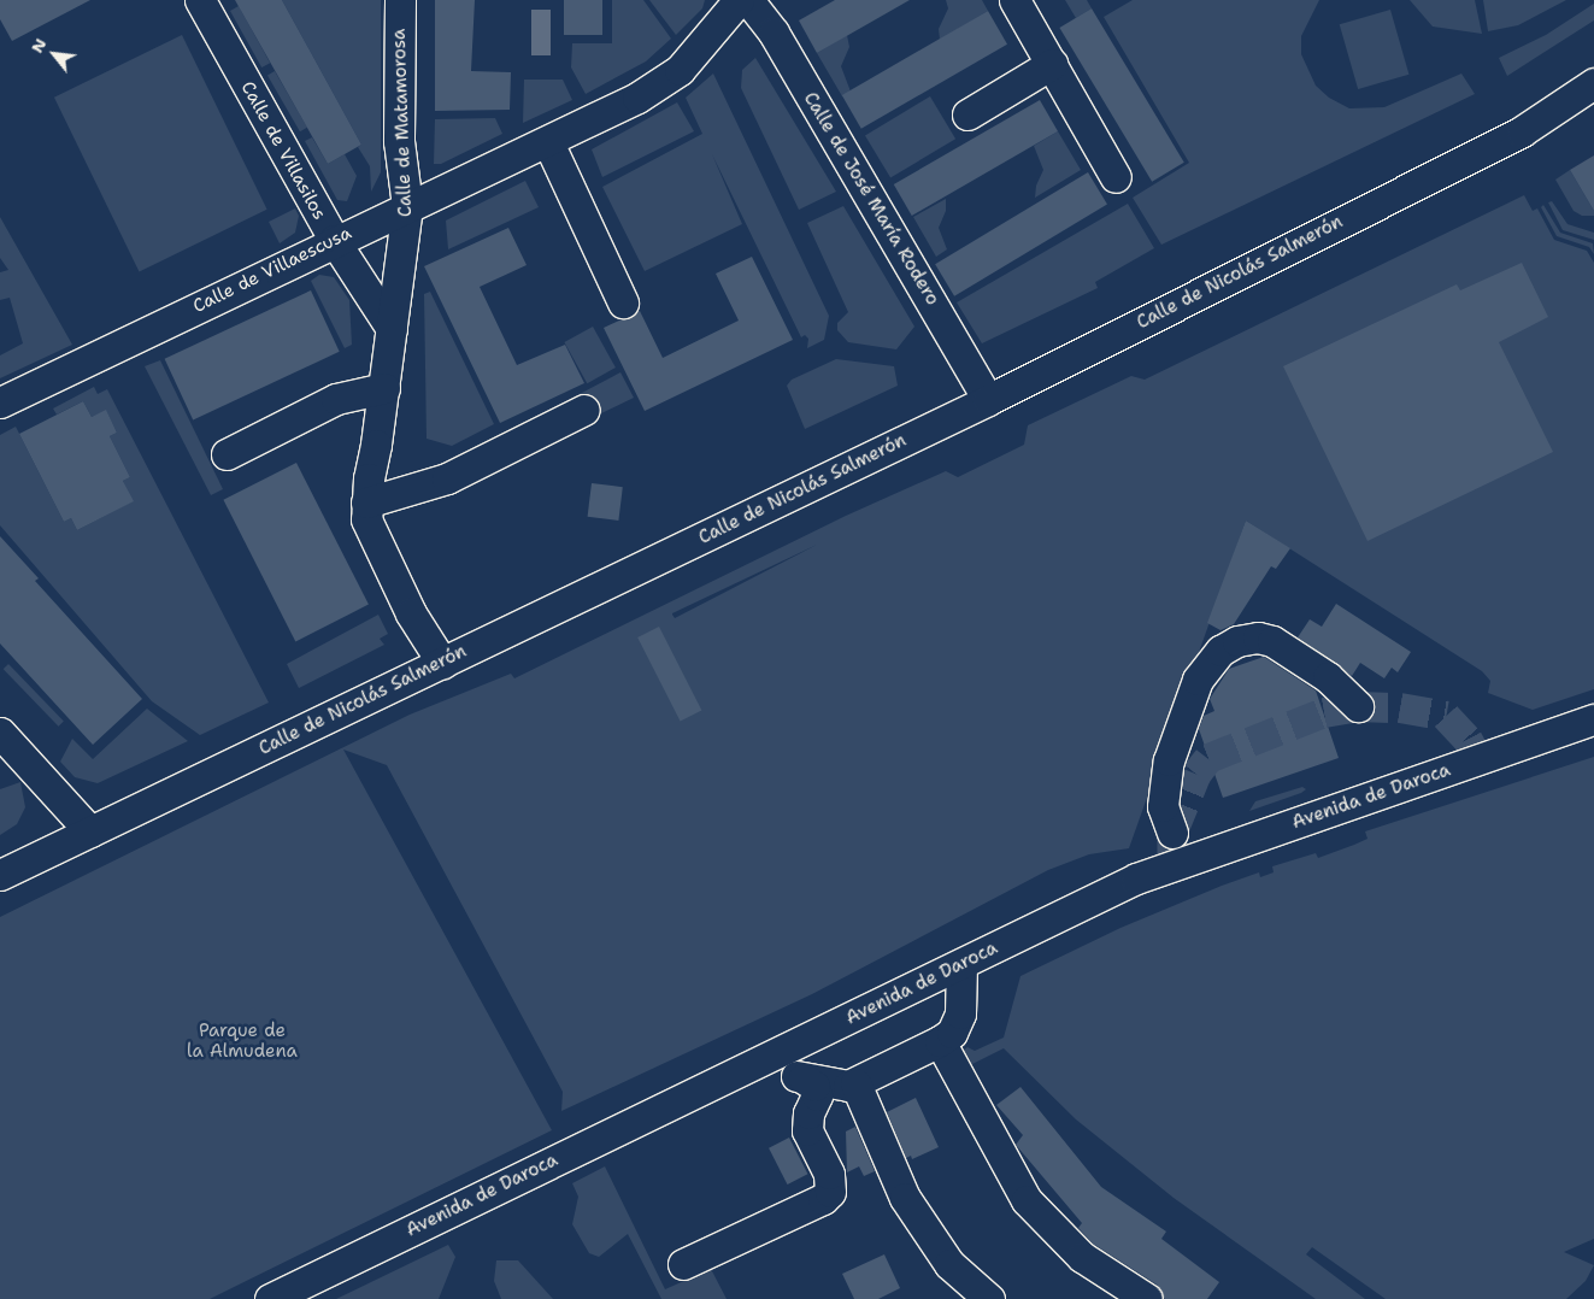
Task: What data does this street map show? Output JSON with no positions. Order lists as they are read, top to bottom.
{
  "streets": {
    "street": [
      "Calle de Matamorosa",
      "Calle de Villasilos",
      "Calle de José María Rodero",
      "Calle de Villaescusa",
      "Calle de Nicolás Salmerón",
      "Avenida de Daroca"
    ]
  },
  "crossings": [
    ["Calle de Matamorosa", "Calle de Villasilos"],
    ["Calle de Matamorosa", "Calle de Villaescusa"],
    ["Calle de Matamorosa", "Calle de Nicolás Salmerón"],
    ["Calle de Villasilos", "Calle de Villaescusa"],
    ["Calle de José María Rodero", "Calle de Nicolás Salmerón"]
  ],
  "parks": ["Parque de la Almudena"],
  "north": "top left"
}
